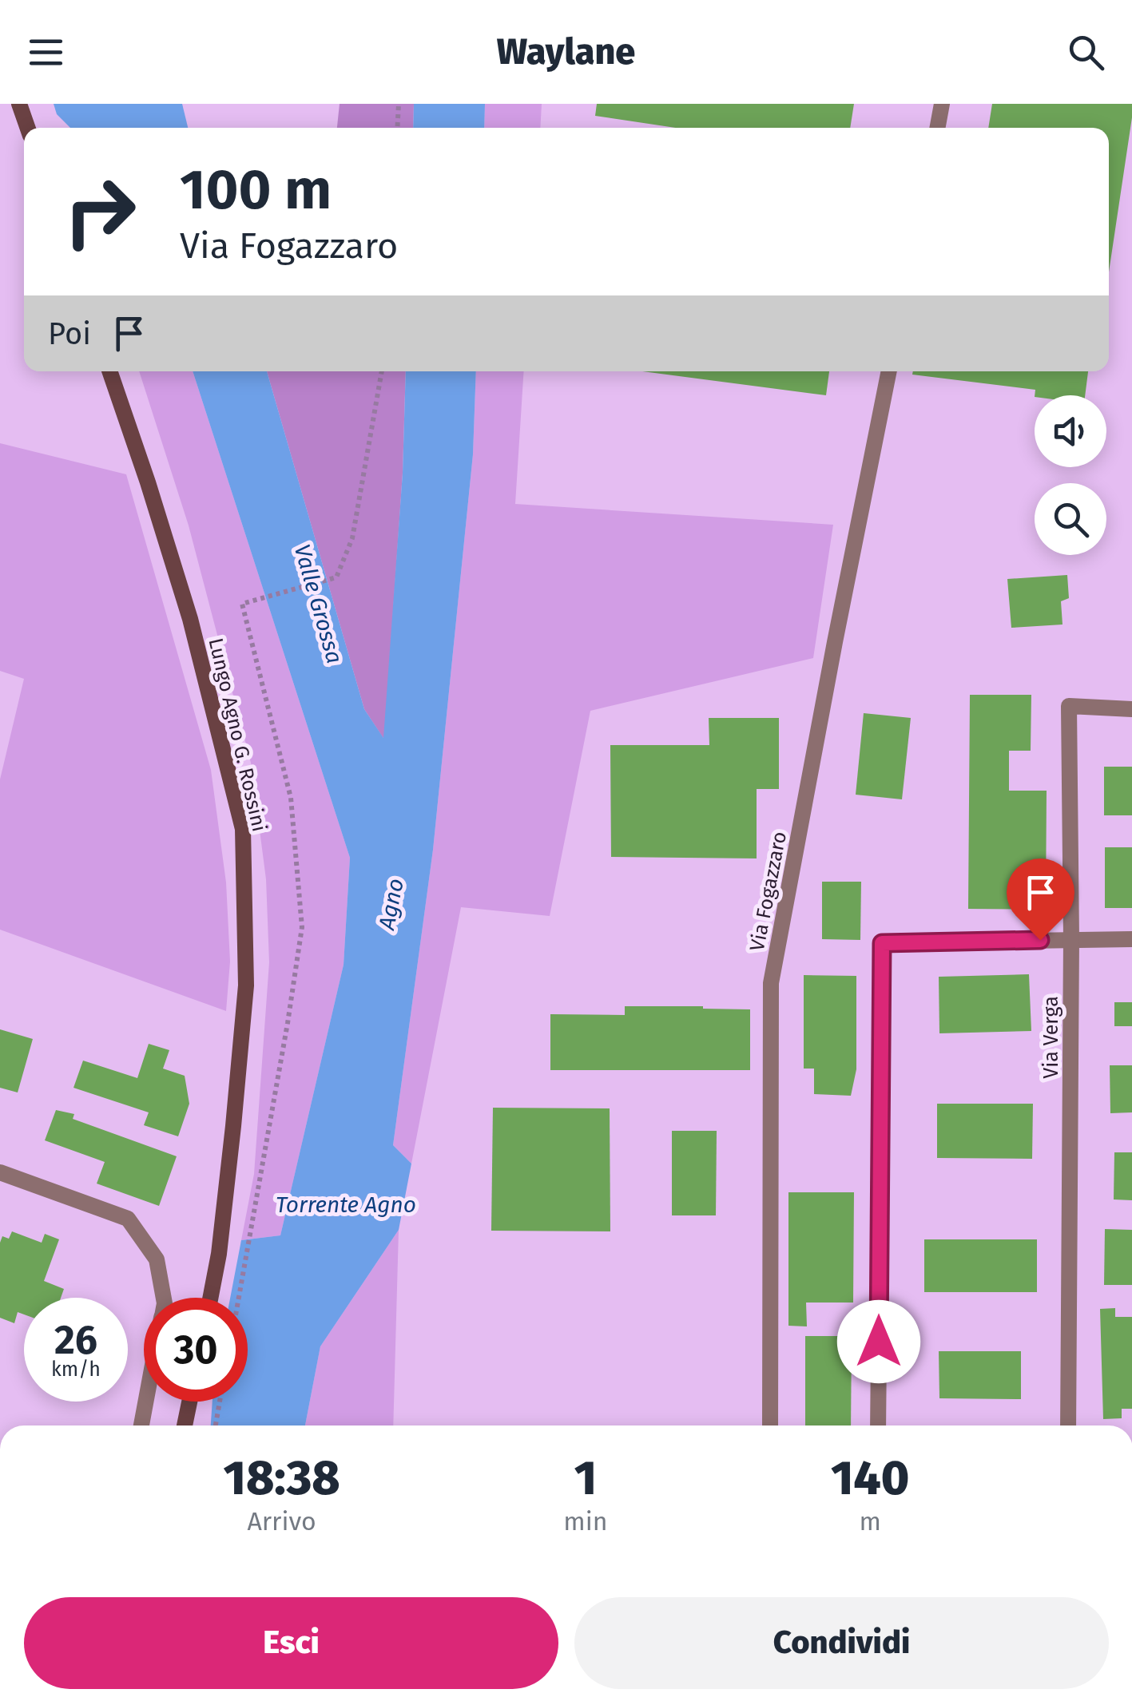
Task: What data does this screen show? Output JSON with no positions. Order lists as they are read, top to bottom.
{
  "streets": {
    "main road": ["Lungo Agno G. Rossini"],
    "street": ["Via Fogazzaro", "Via Verga"]
  },
  "water": ["Valle Grossa", "Agno", "Torrente Agno"],
  "page": {
    "header": "Waylane",
    "turn": ["100 m", "Via Fogazzaro"],
    "then": "Poi",
    "speed": "26 km/h",
    "limit": "30",
    "eta": [
      "18:38",
      "Arrivo",
      "1",
      "min",
      "140",
      "m"
    ],
    "buttons": ["Esci", "Condividi"]
  }
}
